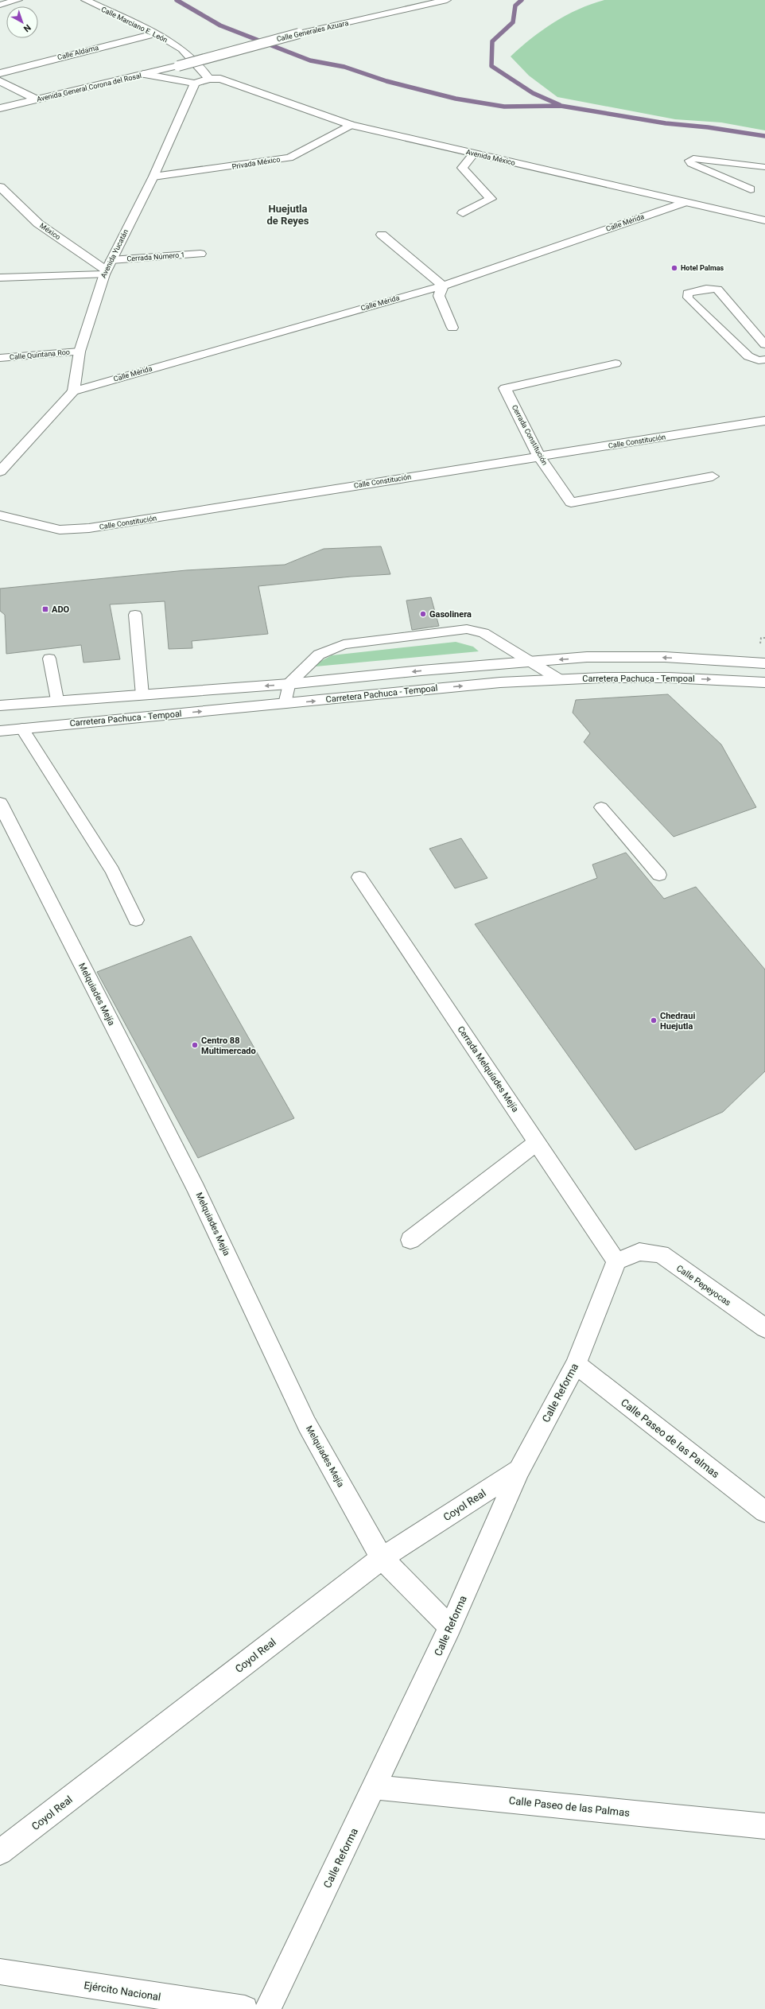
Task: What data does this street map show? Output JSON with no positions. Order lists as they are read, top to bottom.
{
  "streets": {
    "street": [
      "Calle Marciano E. León",
      "Calle Generales Azuara",
      "Calle Aldama",
      "Avenida General Corona del Rosal",
      "Avenida México",
      "Privada México",
      "Calle Mérida",
      "México",
      "Avenida Yucatán",
      "Cerrada Número 1",
      "Calle Quintana Roo",
      "Cerrada Constitución",
      "Calle Constitución",
      "Carretera Pachuca - Tempoal",
      "Melquiades Mejía",
      "Cerrada Melquíades Mejía",
      "Calle Pepeyocas",
      "Calle Reforma",
      "Calle Paseo de las Palmas",
      "Coyol Real",
      "Ejército Nacional"
    ]
  },
  "crossings": [
    ["Calle Marciano E. León", "Calle Aldama"],
    ["Calle Marciano E. León", "Avenida México"],
    ["Calle Generales Azuara", "Avenida General Corona del Rosal"],
    ["Avenida México", "Privada México"],
    ["Avenida México", "Calle Mérida"],
    ["Privada México", "Avenida Yucatán"],
    ["Calle Mérida", "Avenida Yucatán"],
    ["México", "Avenida Yucatán"],
    ["Avenida Yucatán", "Cerrada Número 1"],
    ["Avenida Yucatán", "Calle Quintana Roo"],
    ["Cerrada Constitución", "Calle Constitución"],
    ["Melquiades Mejía", "Calle Reforma"],
    ["Melquiades Mejía", "Coyol Real"],
    ["Cerrada Melquíades Mejía", "Calle Pepeyocas"],
    ["Cerrada Melquíades Mejía", "Calle Reforma"],
    ["Calle Pepeyocas", "Calle Reforma"],
    ["Calle Reforma", "Calle Paseo de las Palmas"],
    ["Calle Reforma", "Coyol Real"]
  ],
  "districts": ["Huejutla de Reyes"],
  "places": {
    "other": [
      "Hotel Palmas",
      "Gasolinera",
      "Chedraui Huejutla",
      "Centro 88 Multimercado"
    ],
    "transit": ["ADO"]
  },
  "north": "bottom right"
}
